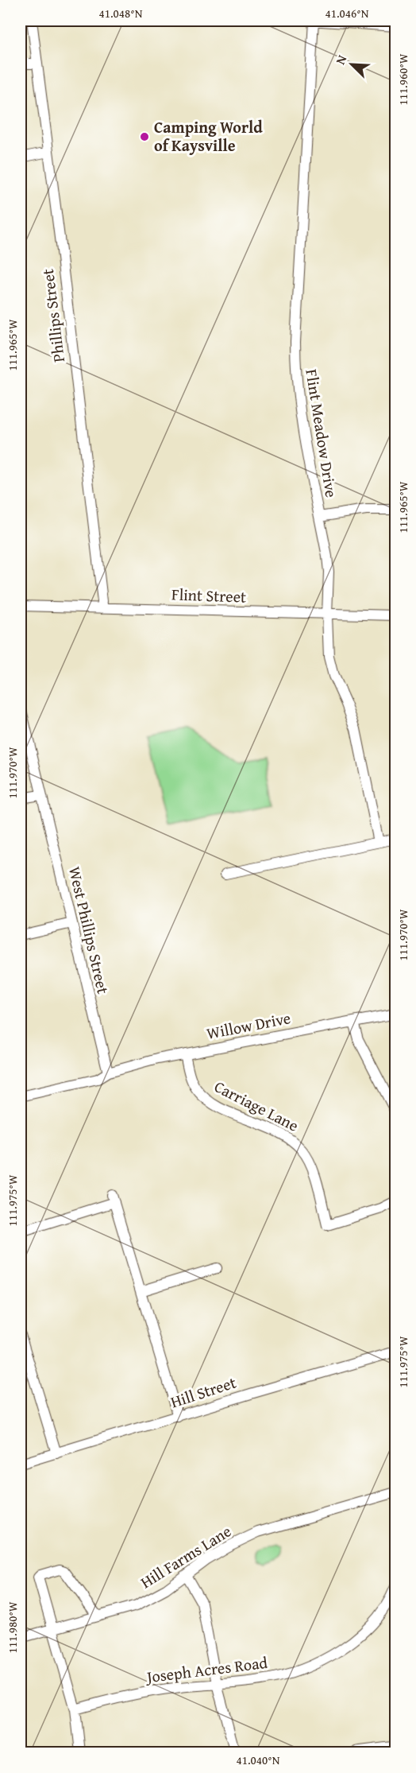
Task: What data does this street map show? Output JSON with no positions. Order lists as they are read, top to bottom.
{
  "streets": {
    "street": [
      "Phillips Street",
      "Flint Meadow Drive",
      "Flint Street",
      "West Phillips Street",
      "Willow Drive",
      "Carriage Lane",
      "Hill Street",
      "Hill Farms Lane",
      "Joseph Acres Road"
    ]
  },
  "crossings": [
    ["Phillips Street", "Flint Street"],
    ["Flint Meadow Drive", "Flint Street"],
    ["West Phillips Street", "Willow Drive"],
    ["Willow Drive", "Carriage Lane"]
  ],
  "places": ["Camping World of Kaysville"],
  "north": "top left",
  "coordinates": [
    "41.048°N",
    "41.046°N",
    "111.960°W",
    "111.965°W",
    "111.970°W",
    "111.975°W",
    "111.980°W",
    "41.040°N"
  ]
}
